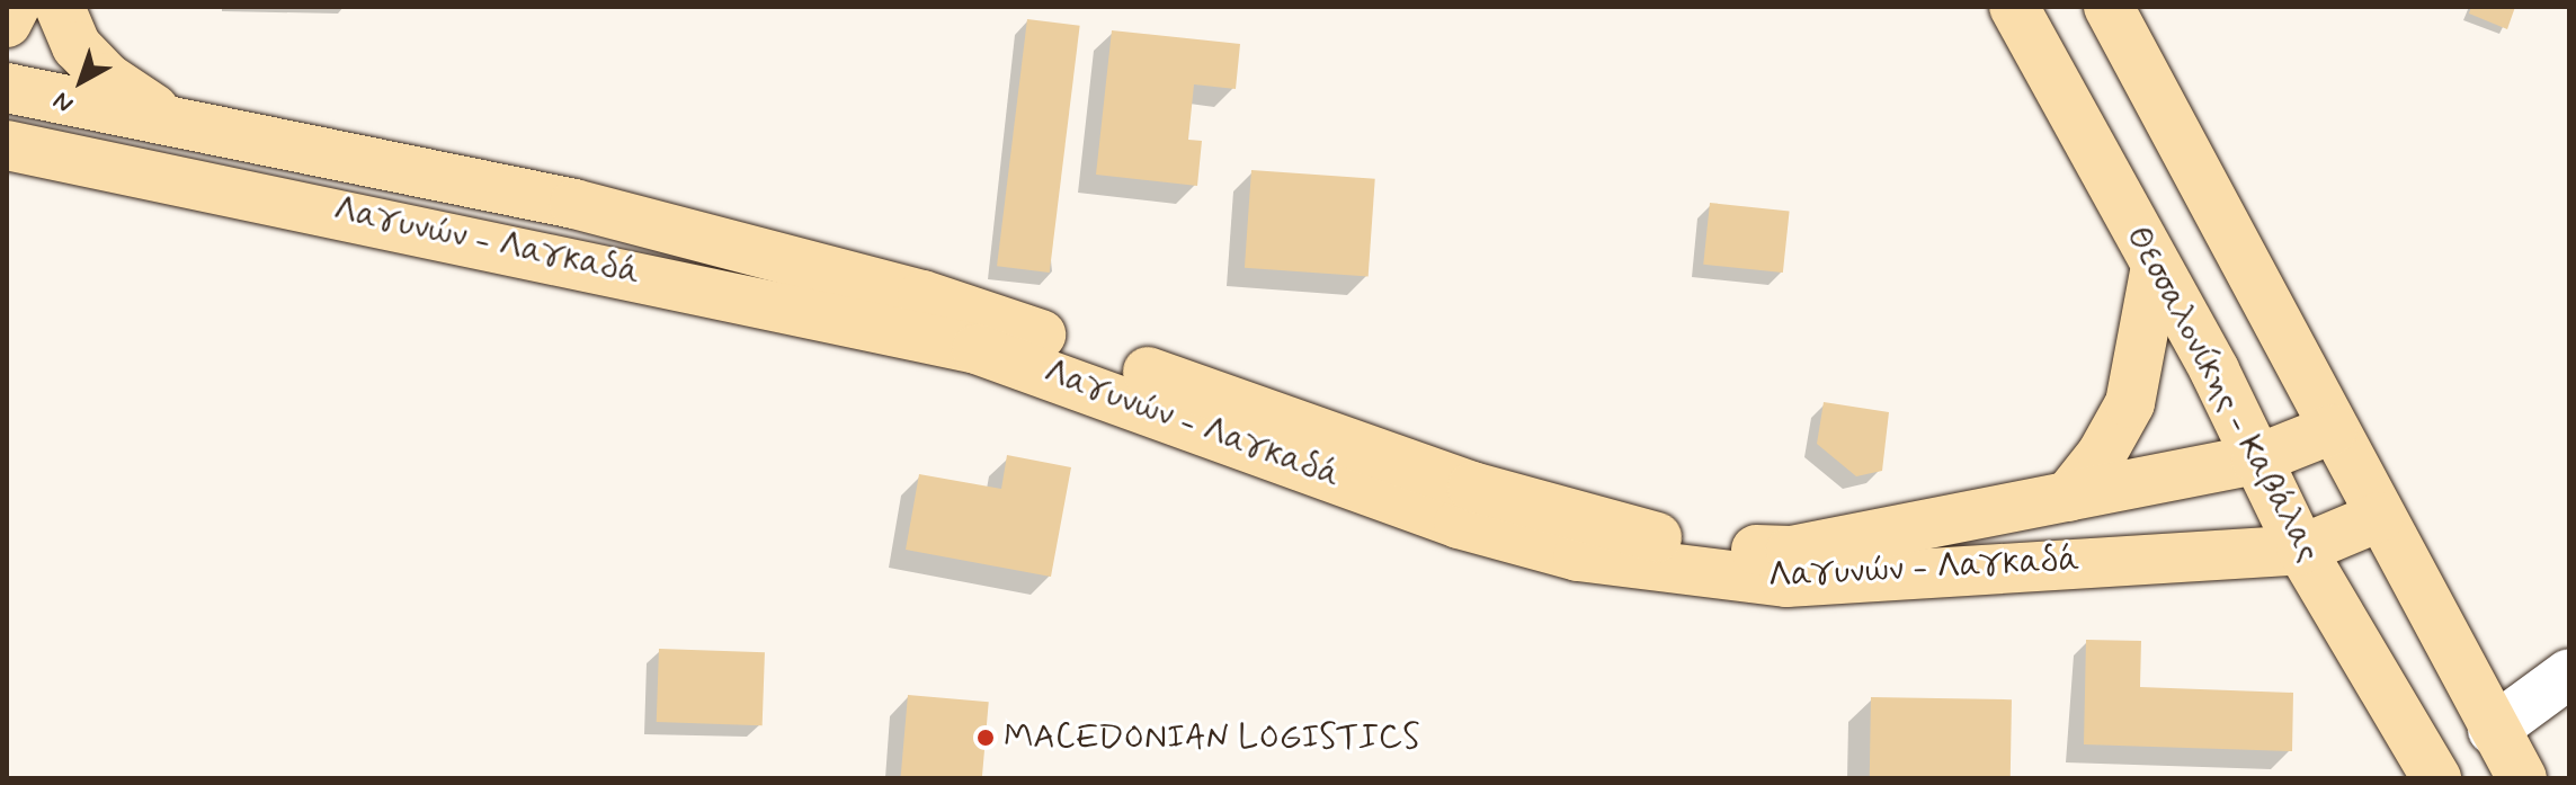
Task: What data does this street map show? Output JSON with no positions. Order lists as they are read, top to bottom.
{
  "streets": {
    "main road": ["Λαγυνών - Λαγκαδά", "Θεσσαλονίκης - Καβάλας"]
  },
  "crossings": [
    ["Λαγυνών - Λαγκαδά", "Θεσσαλονίκης - Καβάλας"]
  ],
  "places": ["MACEDONIAN LOGISTICS"],
  "north": "bottom left"
}
